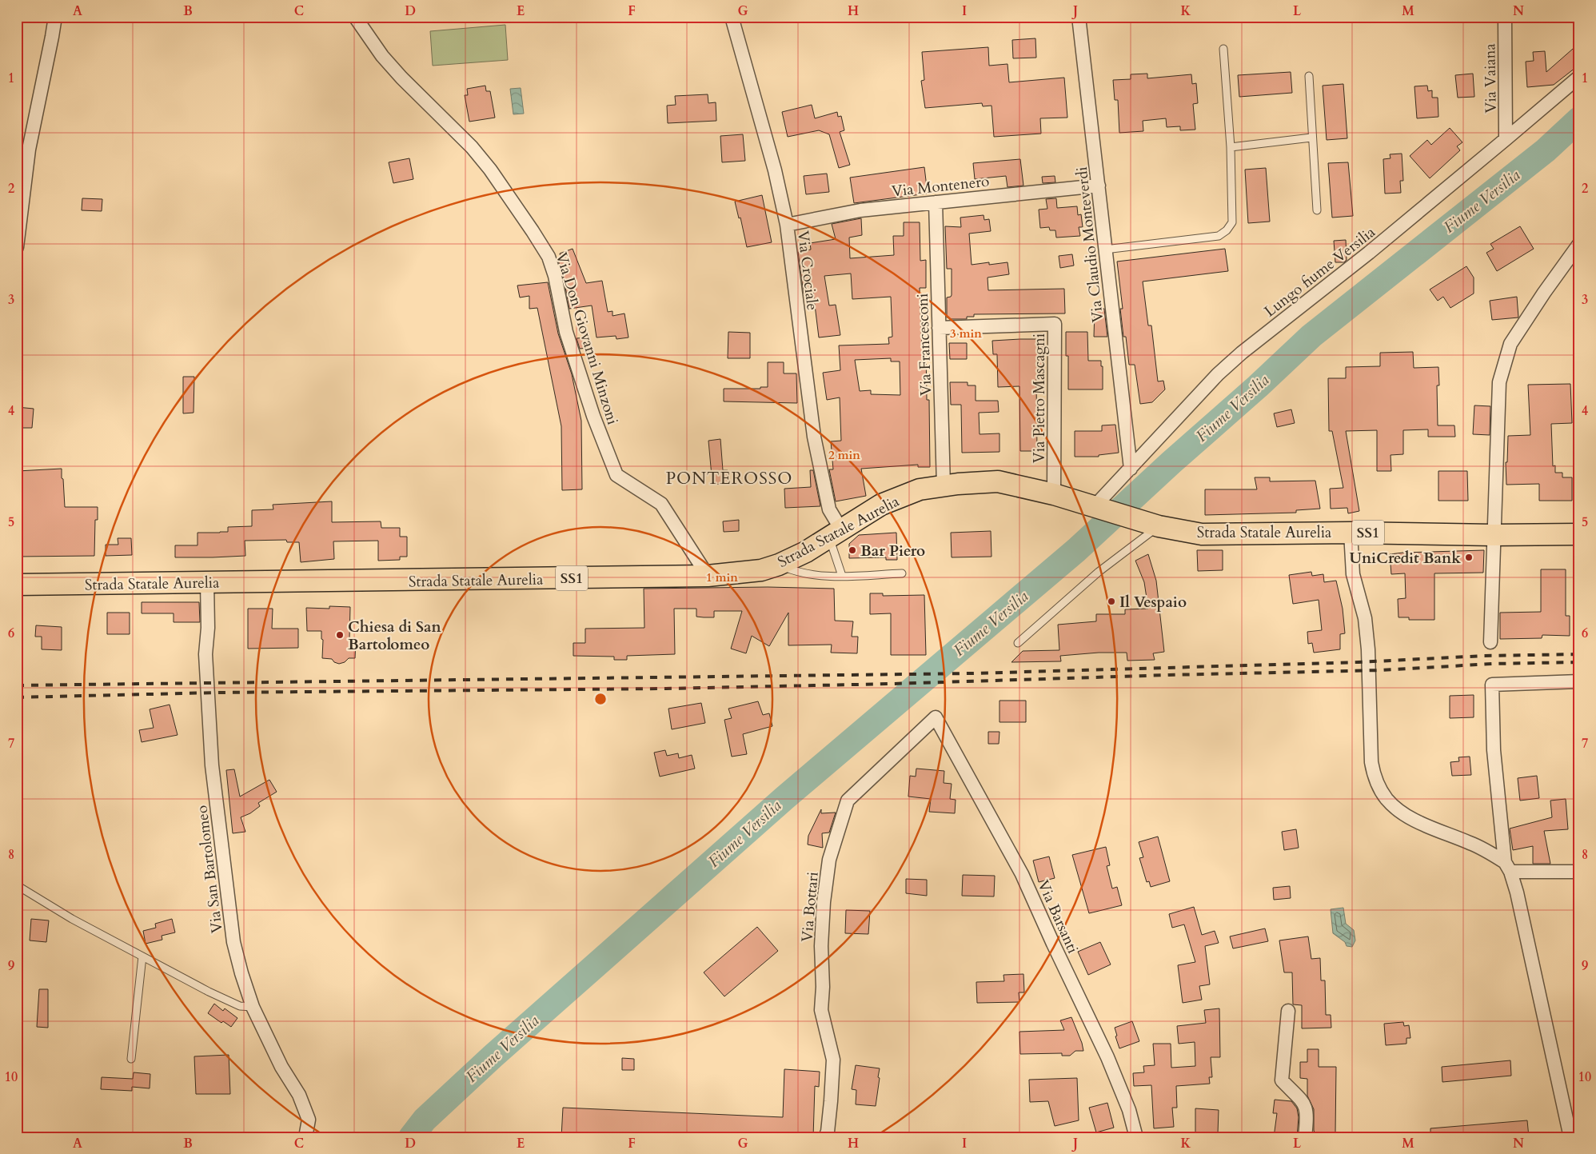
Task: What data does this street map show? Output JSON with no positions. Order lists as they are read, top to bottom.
{
  "streets": {
    "main road": ["Strada Statale Aurelia", "SS1"],
    "street": [
      "Via Vaiana",
      "Via Montenero",
      "Via Claudio Monteverdi",
      "Via Crociale",
      "Lungo fiume Versilia",
      "Via Don Giovanni Minzoni",
      "Via Francesconi",
      "Via Pietro Mascagni",
      "Via San Bartolomeo",
      "Via Bottari",
      "Via Barsanti"
    ]
  },
  "crossings": [
    ["Via Vaiana", "Lungo fiume Versilia"],
    ["Via Montenero", "Via Claudio Monteverdi"],
    ["Via Montenero", "Via Crociale"],
    ["Via Montenero", "Via Francesconi"],
    ["Via Claudio Monteverdi", "Lungo fiume Versilia"],
    ["Via Crociale", "Strada Statale Aurelia"],
    ["Lungo fiume Versilia", "Strada Statale Aurelia"],
    ["Via Don Giovanni Minzoni", "Strada Statale Aurelia"],
    ["Via Francesconi", "Via Pietro Mascagni"],
    ["Via Francesconi", "Strada Statale Aurelia"],
    ["Via Pietro Mascagni", "Strada Statale Aurelia"],
    ["Strada Statale Aurelia", "Via San Bartolomeo"],
    ["Via Bottari", "Via Barsanti"]
  ],
  "districts": ["PONTEROSSO"],
  "water": ["Fiume Versilia"],
  "places": [
    "Bar Piero",
    "UniCredit Bank",
    "Il Vespaio",
    "Chiesa di San Bartolomeo"
  ],
  "grid": {
    "columns": [
      "A",
      "B",
      "C",
      "D",
      "E",
      "F",
      "G",
      "H",
      "I",
      "J",
      "K",
      "L",
      "M",
      "N"
    ],
    "rows": [
      "1",
      "2",
      "3",
      "4",
      "5",
      "6",
      "7",
      "8",
      "9",
      "10"
    ]
  },
  "rings": ["3 min", "2 min", "1 min"]
}
